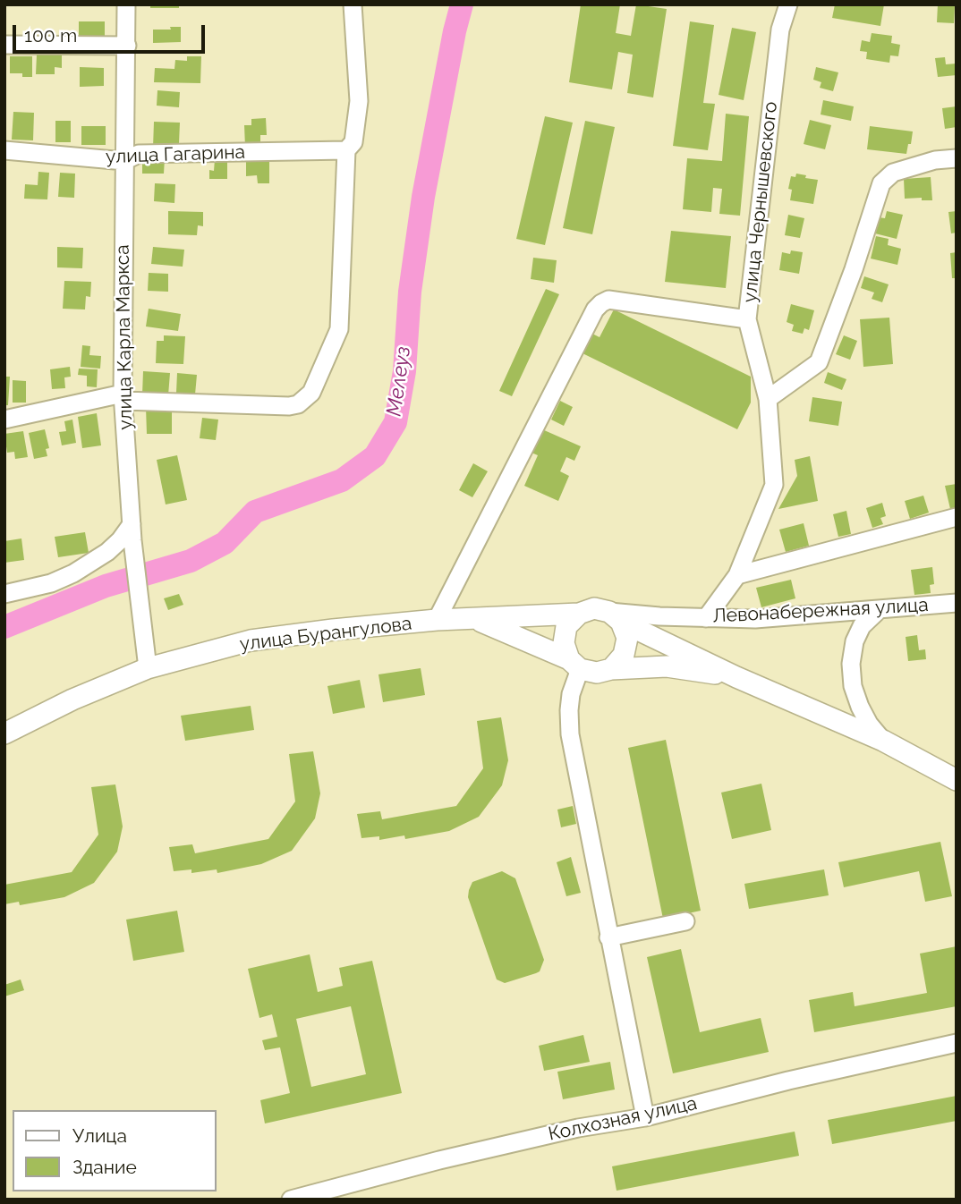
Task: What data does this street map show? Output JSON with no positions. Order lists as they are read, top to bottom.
{
  "streets": {
    "main road": ["улица Бурангулова"],
    "street": [
      "улица Гагарина",
      "улица Чернышевского",
      "улица Карла Маркса",
      "Левонабережная улица",
      "Колхозная улица"
    ]
  },
  "crossings": [
    ["улица Гагарина", "улица Карла Маркса"],
    ["улица Чернышевского", "Левонабережная улица"],
    ["улица Карла Маркса", "улица Бурангулова"],
    ["Левонабережная улица", "улица Бурангулова"]
  ],
  "water": ["Мелеуз"],
  "legend": ["Улица", "Здание"],
  "scale_bar": "100 m"
}
